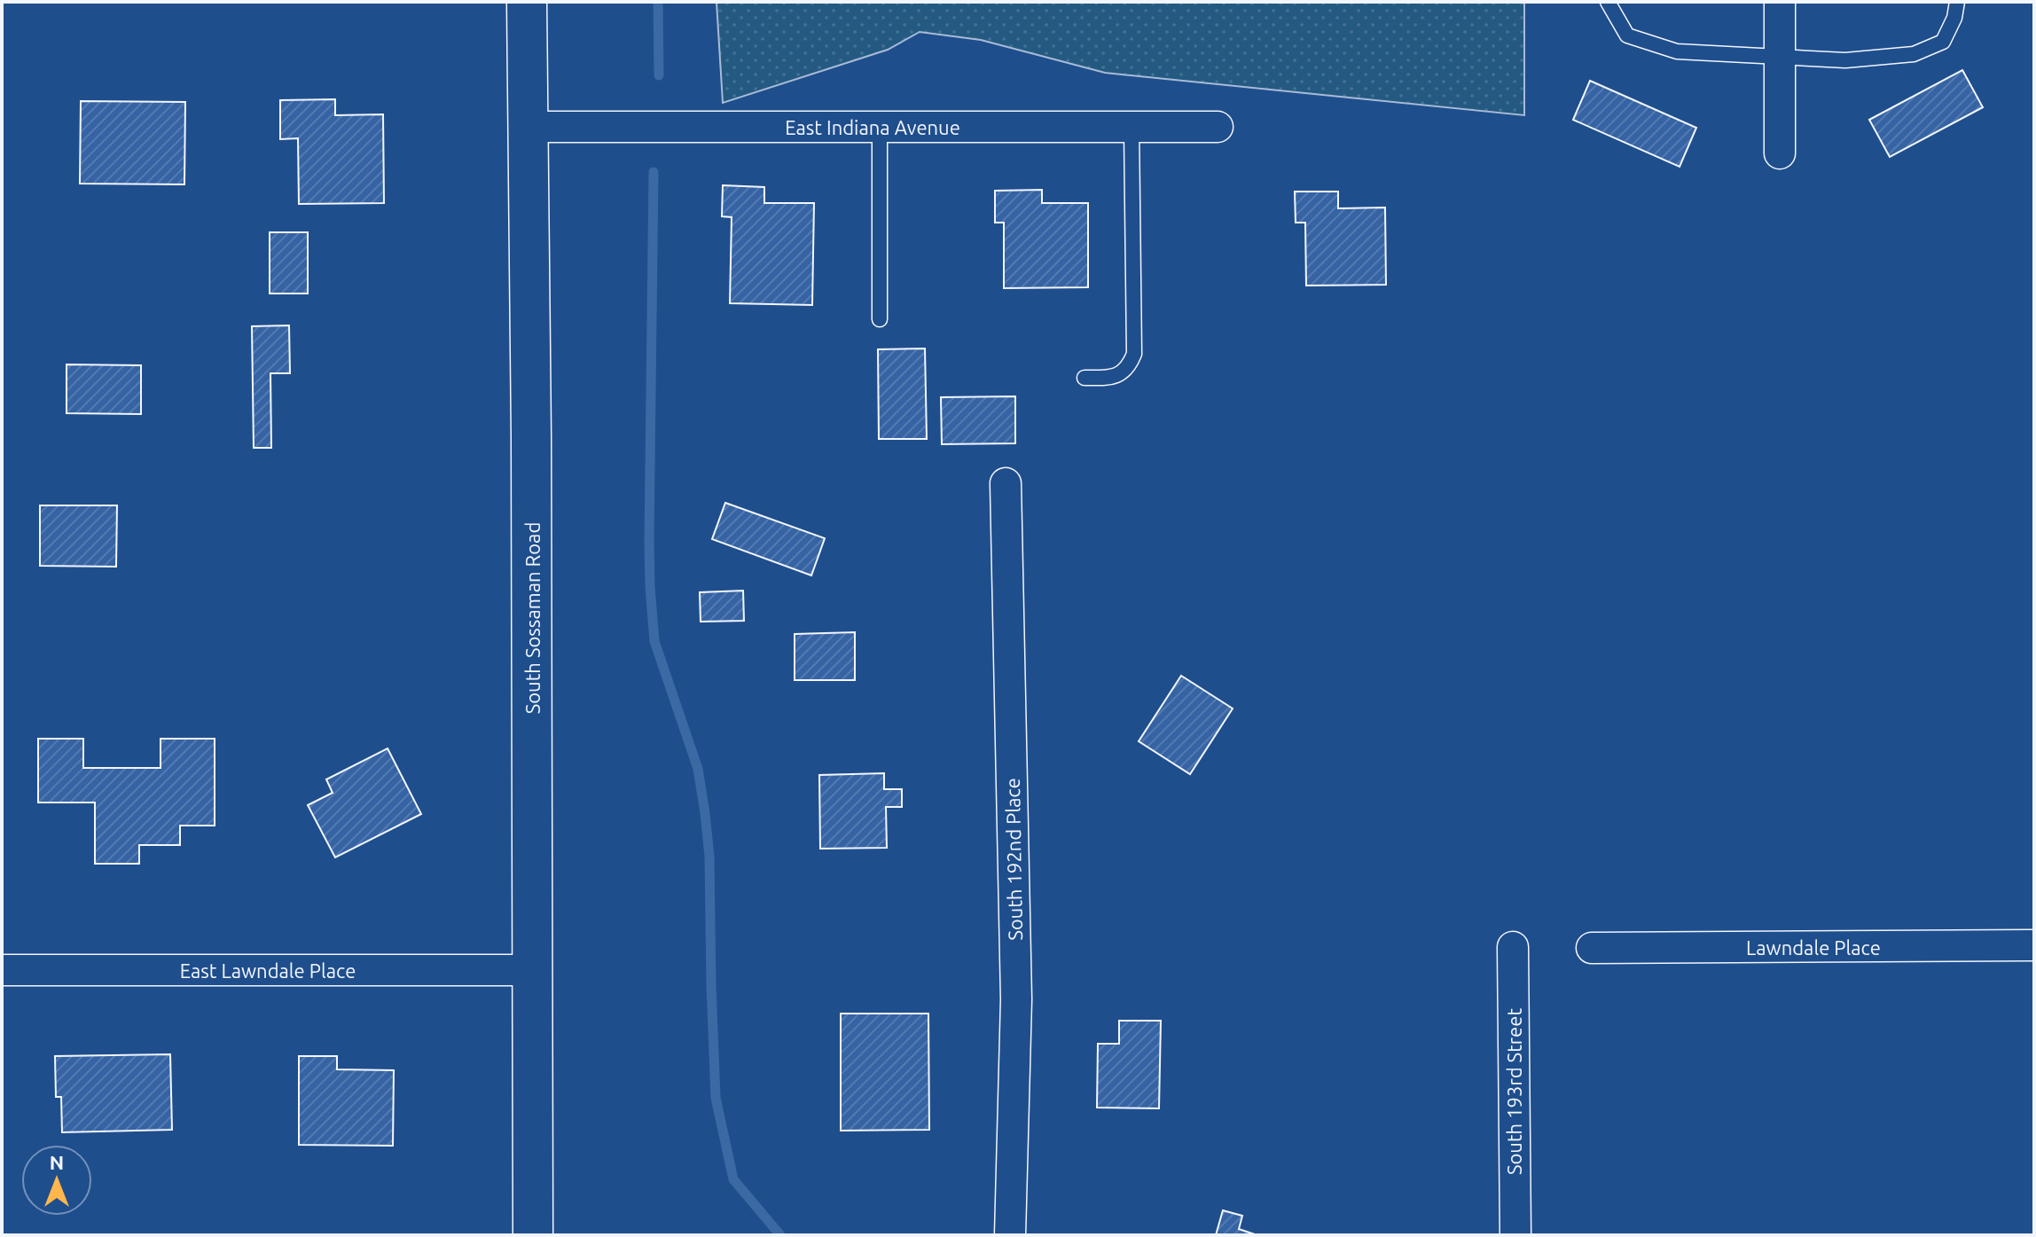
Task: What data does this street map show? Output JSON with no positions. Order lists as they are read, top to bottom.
{
  "streets": {
    "main road": ["South Sossaman Road"],
    "street": [
      "East Indiana Avenue",
      "South 192nd Place",
      "Lawndale Place",
      "East Lawndale Place",
      "South 193rd Street"
    ]
  },
  "crossings": [
    ["East Indiana Avenue", "South Sossaman Road"],
    ["South Sossaman Road", "East Lawndale Place"]
  ],
  "north": "top"
}
